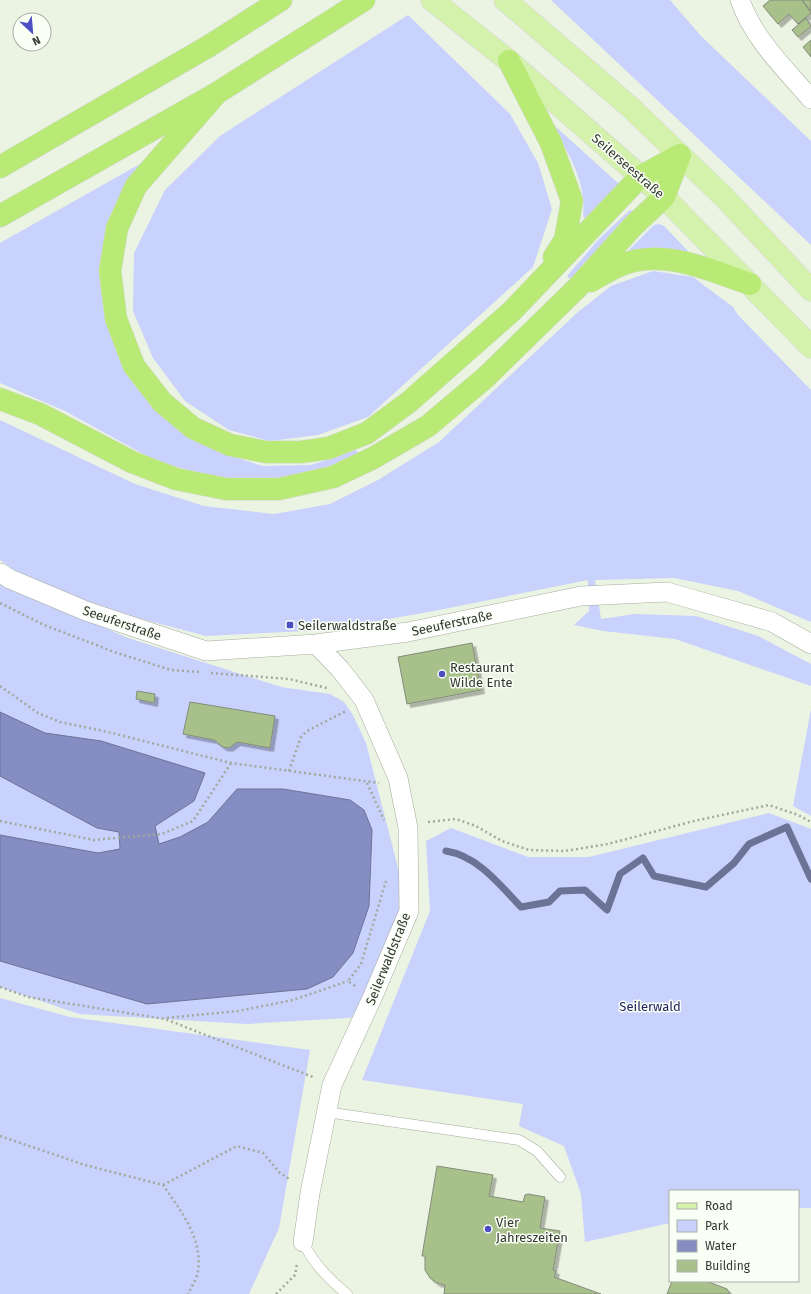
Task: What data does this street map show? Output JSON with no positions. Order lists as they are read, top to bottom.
{
  "streets": {
    "main road": ["Seilerseestraße"],
    "street": ["Seeuferstraße", "Seilerwaldstraße"]
  },
  "crossings": [
    ["Seeuferstraße", "Seilerwaldstraße"]
  ],
  "parks": ["Seilerwald"],
  "places": {
    "transit": ["Seilerwaldstraße"],
    "other": ["Restaurant Wilde Ente", "Vier Jahreszeiten"]
  },
  "legend": [
    "Road",
    "Park",
    "Water",
    "Building"
  ],
  "north": "bottom right"
}
